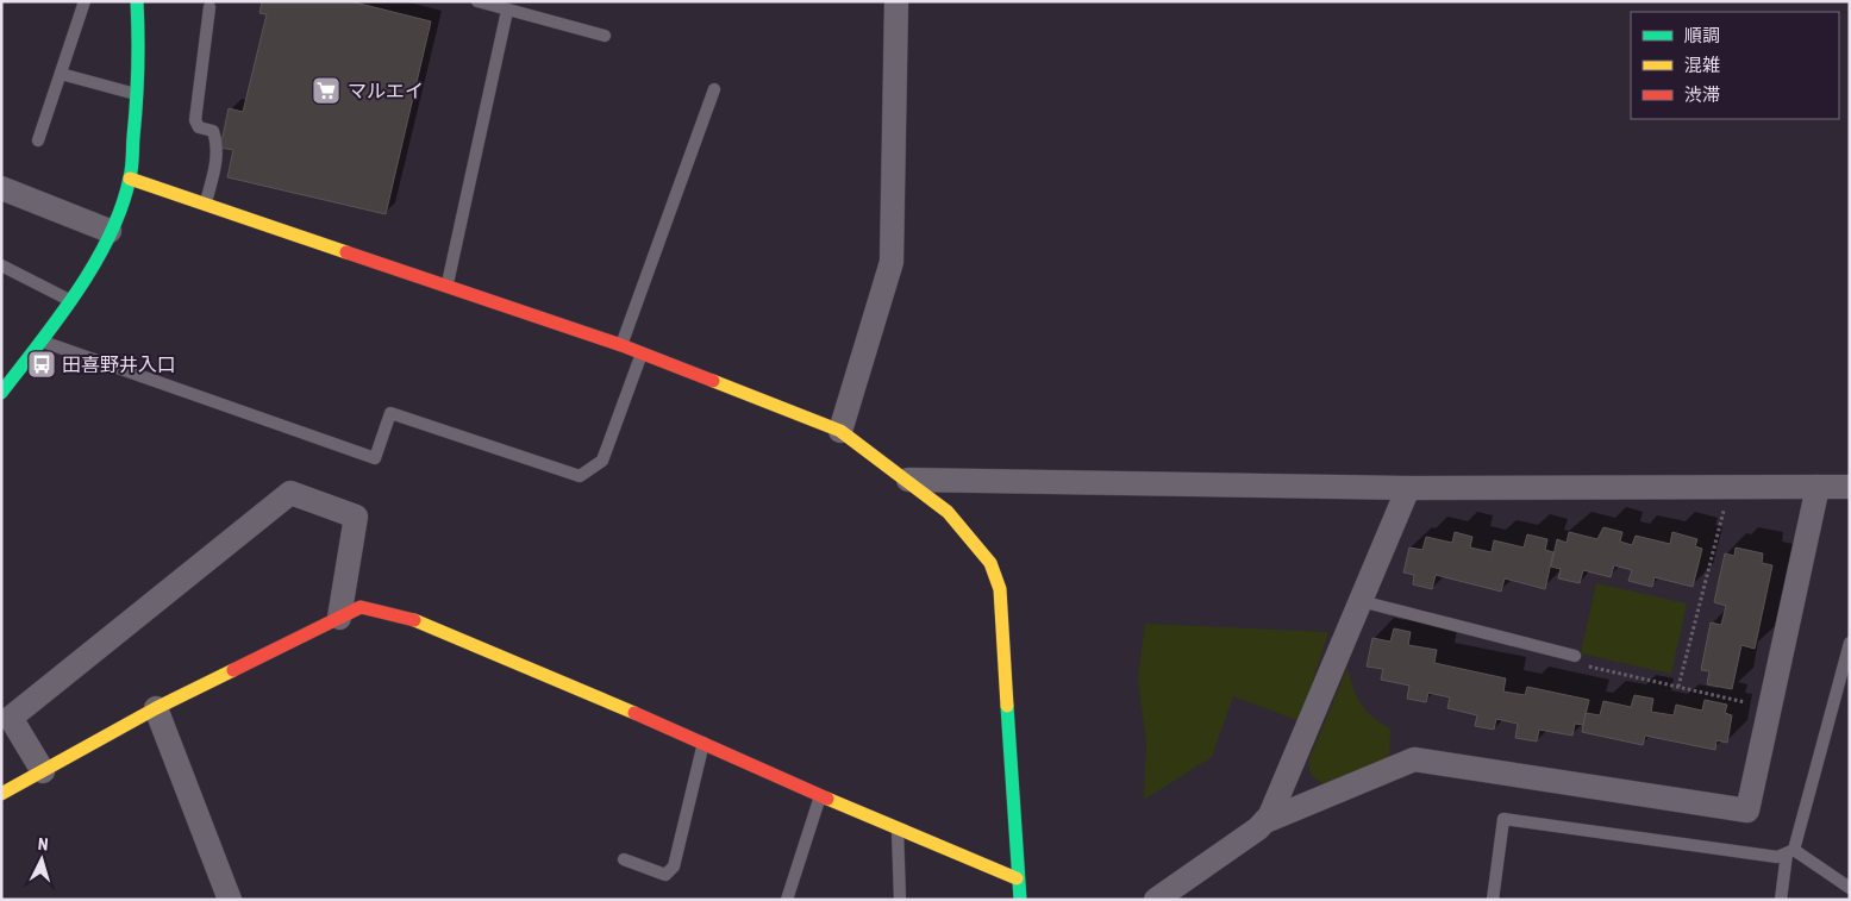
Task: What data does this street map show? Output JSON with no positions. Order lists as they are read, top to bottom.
{
  "places": {
    "supermarket": ["マルエイ"],
    "bus stop": ["田喜野井入口"]
  },
  "legend": ["順調", "混雑", "渋滞"],
  "north": "top"
}
